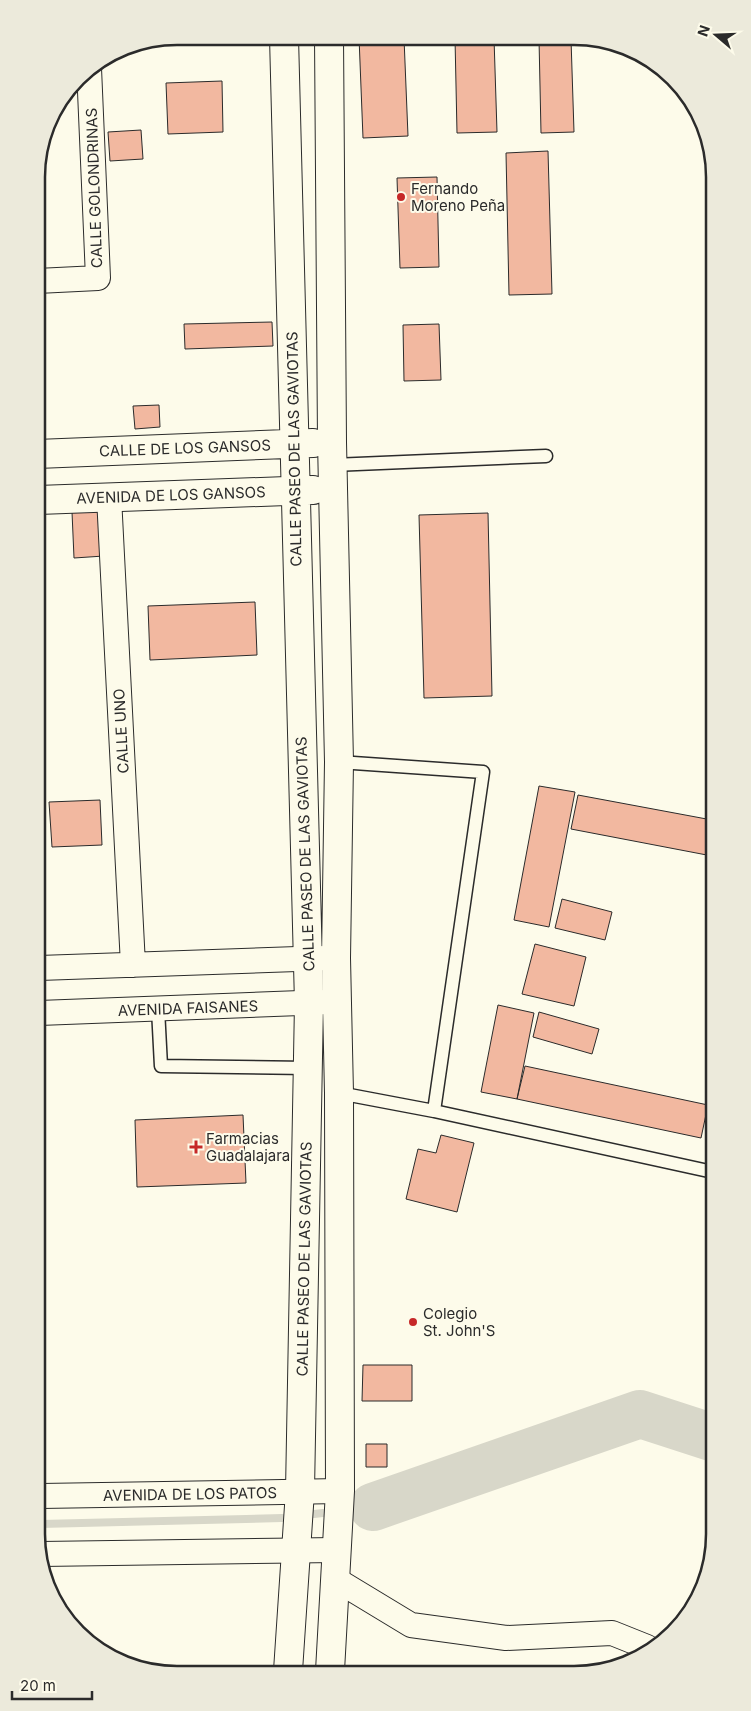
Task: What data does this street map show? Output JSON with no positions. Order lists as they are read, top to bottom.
{
  "streets": {
    "main road": ["CALLE DE LOS GANSOS", "CALLE PASEO DE LAS GAVIOTAS", "AVENIDA DE LOS GANSOS"],
    "street": [
      "CALLE GOLONDRINAS",
      "CALLE UNO",
      "AVENIDA FAISANES",
      "AVENIDA DE LOS PATOS"
    ]
  },
  "crossings": [
    ["CALLE DE LOS GANSOS", "CALLE PASEO DE LAS GAVIOTAS"],
    ["CALLE DE LOS GANSOS", "AVENIDA DE LOS GANSOS"],
    ["CALLE PASEO DE LAS GAVIOTAS", "AVENIDA DE LOS GANSOS"],
    ["CALLE PASEO DE LAS GAVIOTAS", "AVENIDA FAISANES"],
    ["CALLE PASEO DE LAS GAVIOTAS", "AVENIDA DE LOS PATOS"],
    ["AVENIDA DE LOS GANSOS", "CALLE UNO"]
  ],
  "places": {
    "other": ["Fernando Moreno Peña", "Colegio St. John'S"],
    "health": ["Farmacias Guadalajara"]
  },
  "scale_bar": "20 m",
  "north": "left"
}
